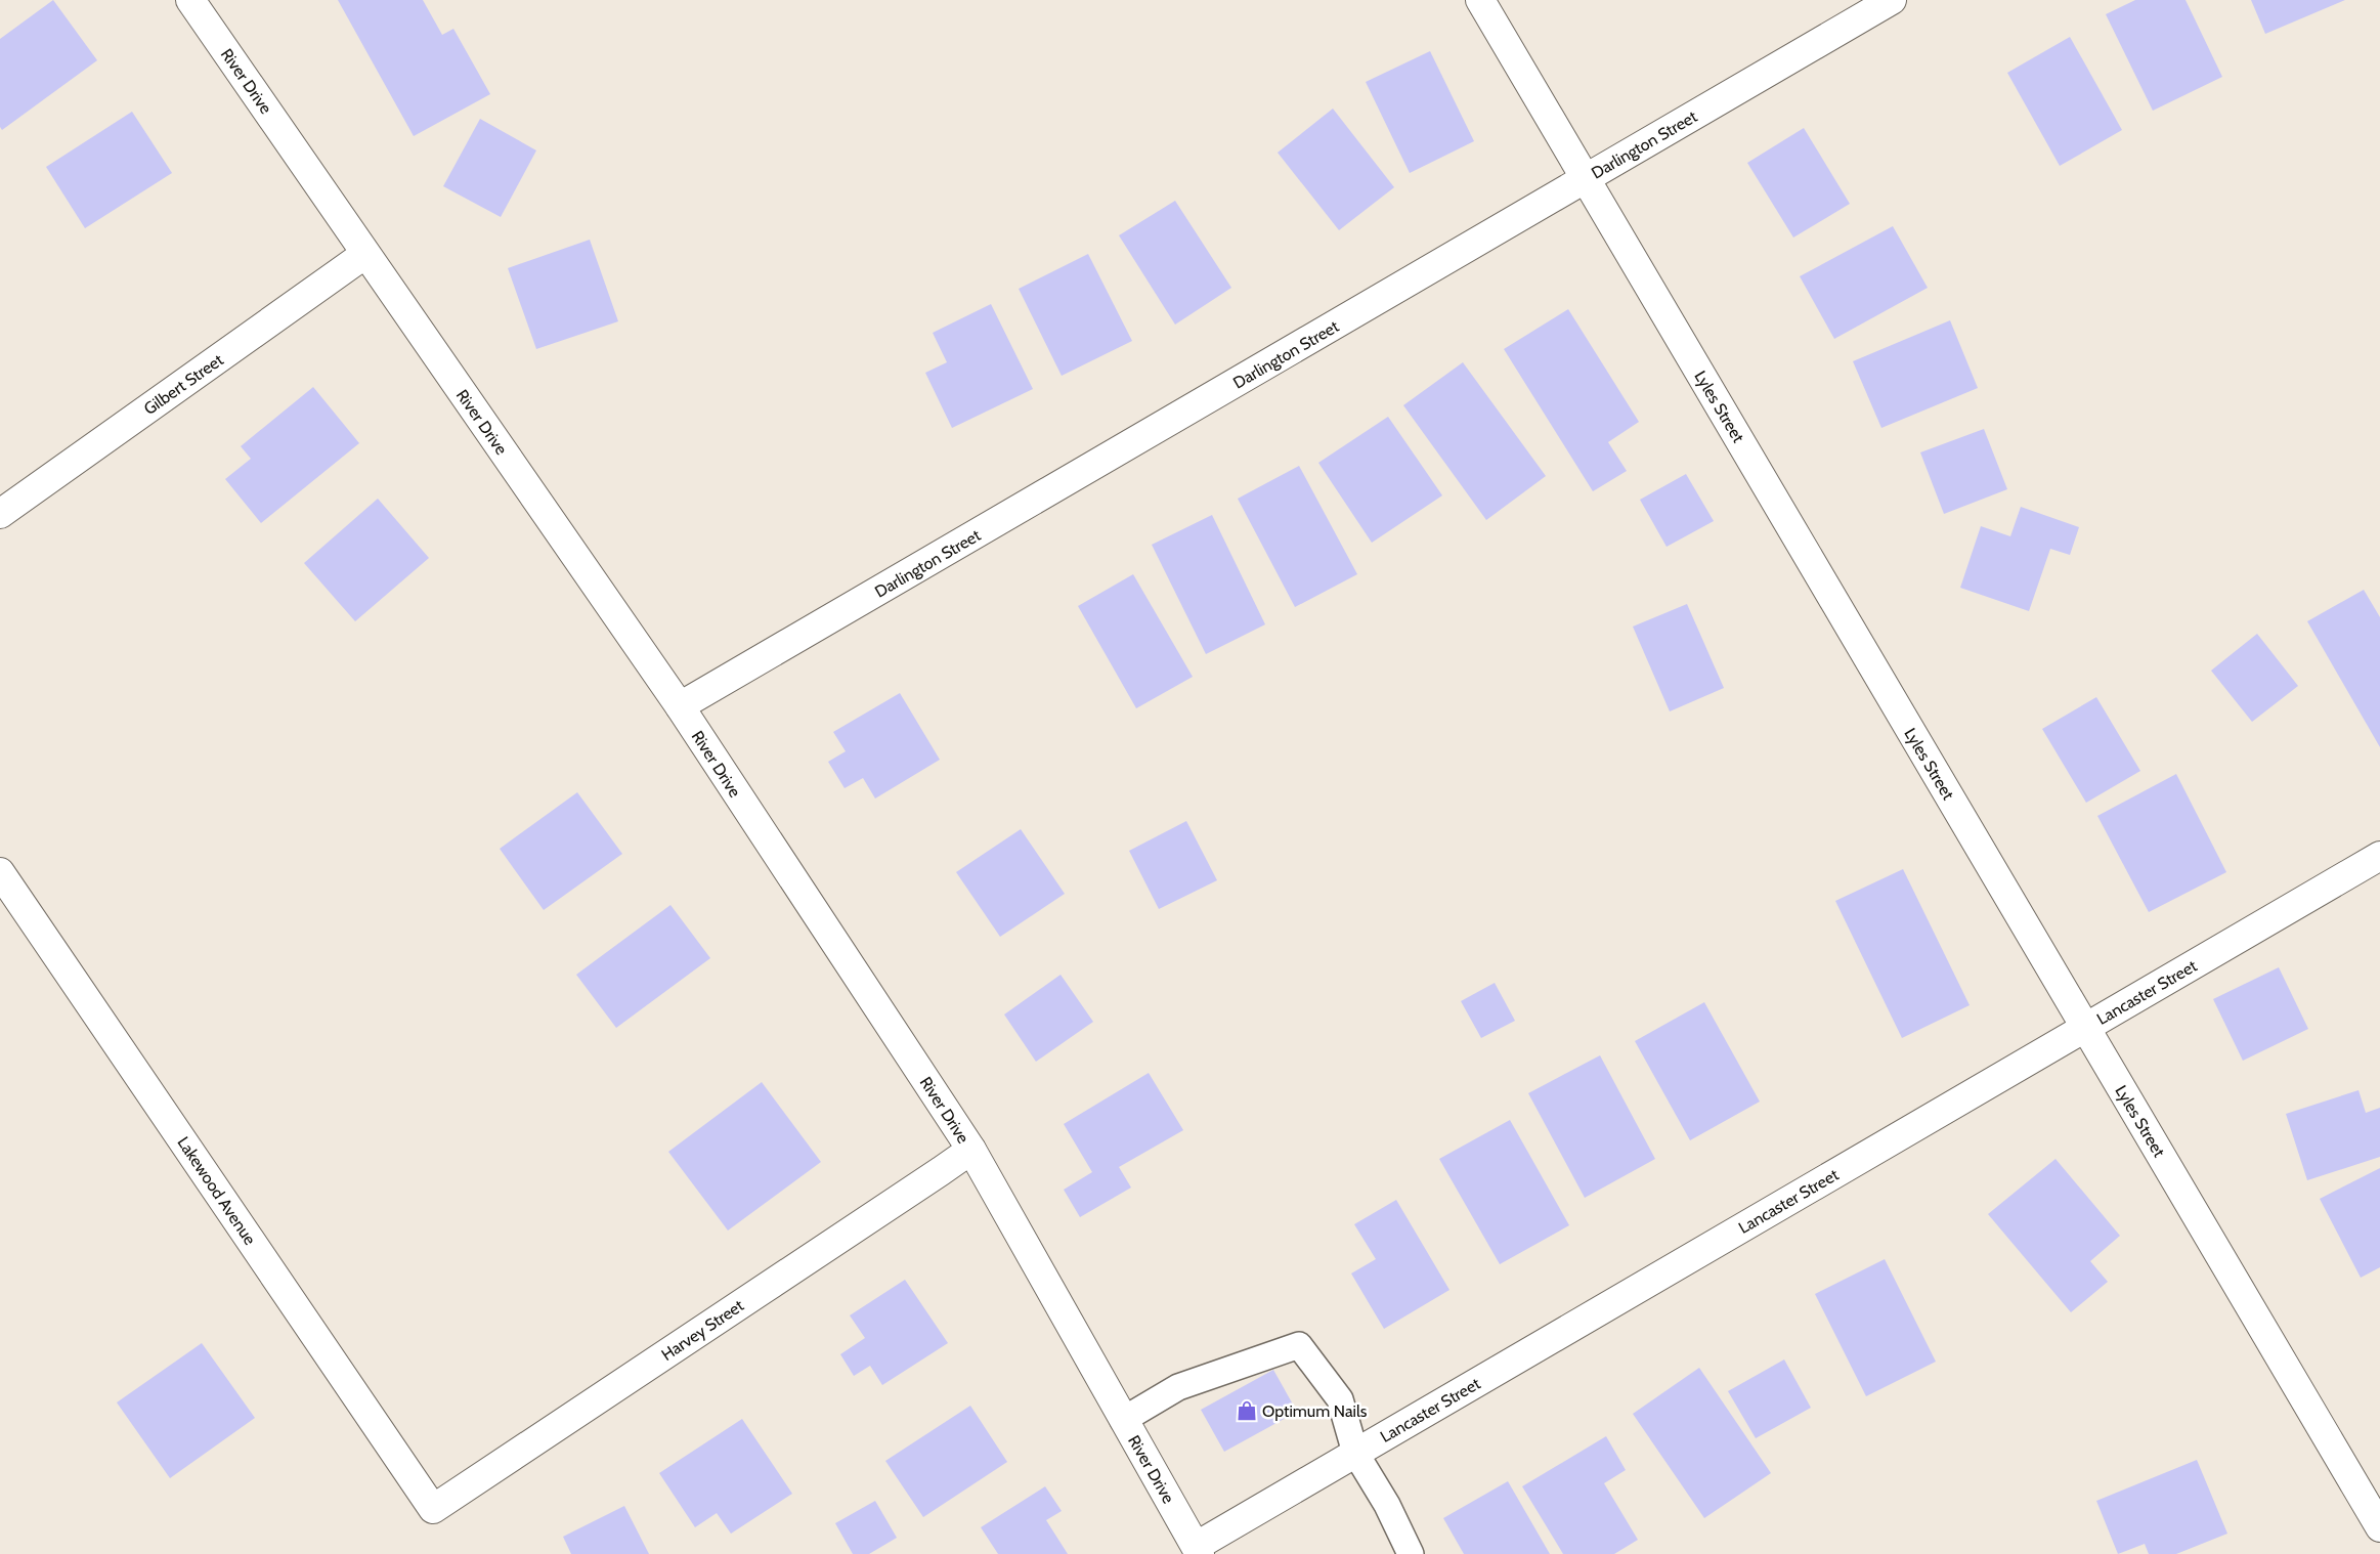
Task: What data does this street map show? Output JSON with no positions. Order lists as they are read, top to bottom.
{
  "streets": {
    "street": [
      "River Drive",
      "Darlington Street",
      "Gilbert Street",
      "Lyles Street",
      "Lancaster Street",
      "Lakewood Avenue",
      "Harvey Street"
    ]
  },
  "crossings": [
    ["River Drive", "Darlington Street"],
    ["River Drive", "Gilbert Street"],
    ["River Drive", "Lancaster Street"],
    ["River Drive", "Harvey Street"],
    ["Darlington Street", "Lyles Street"],
    ["Lyles Street", "Lancaster Street"],
    ["Lakewood Avenue", "Harvey Street"]
  ],
  "places": {
    "shop": ["Optimum Nails"]
  }
}
